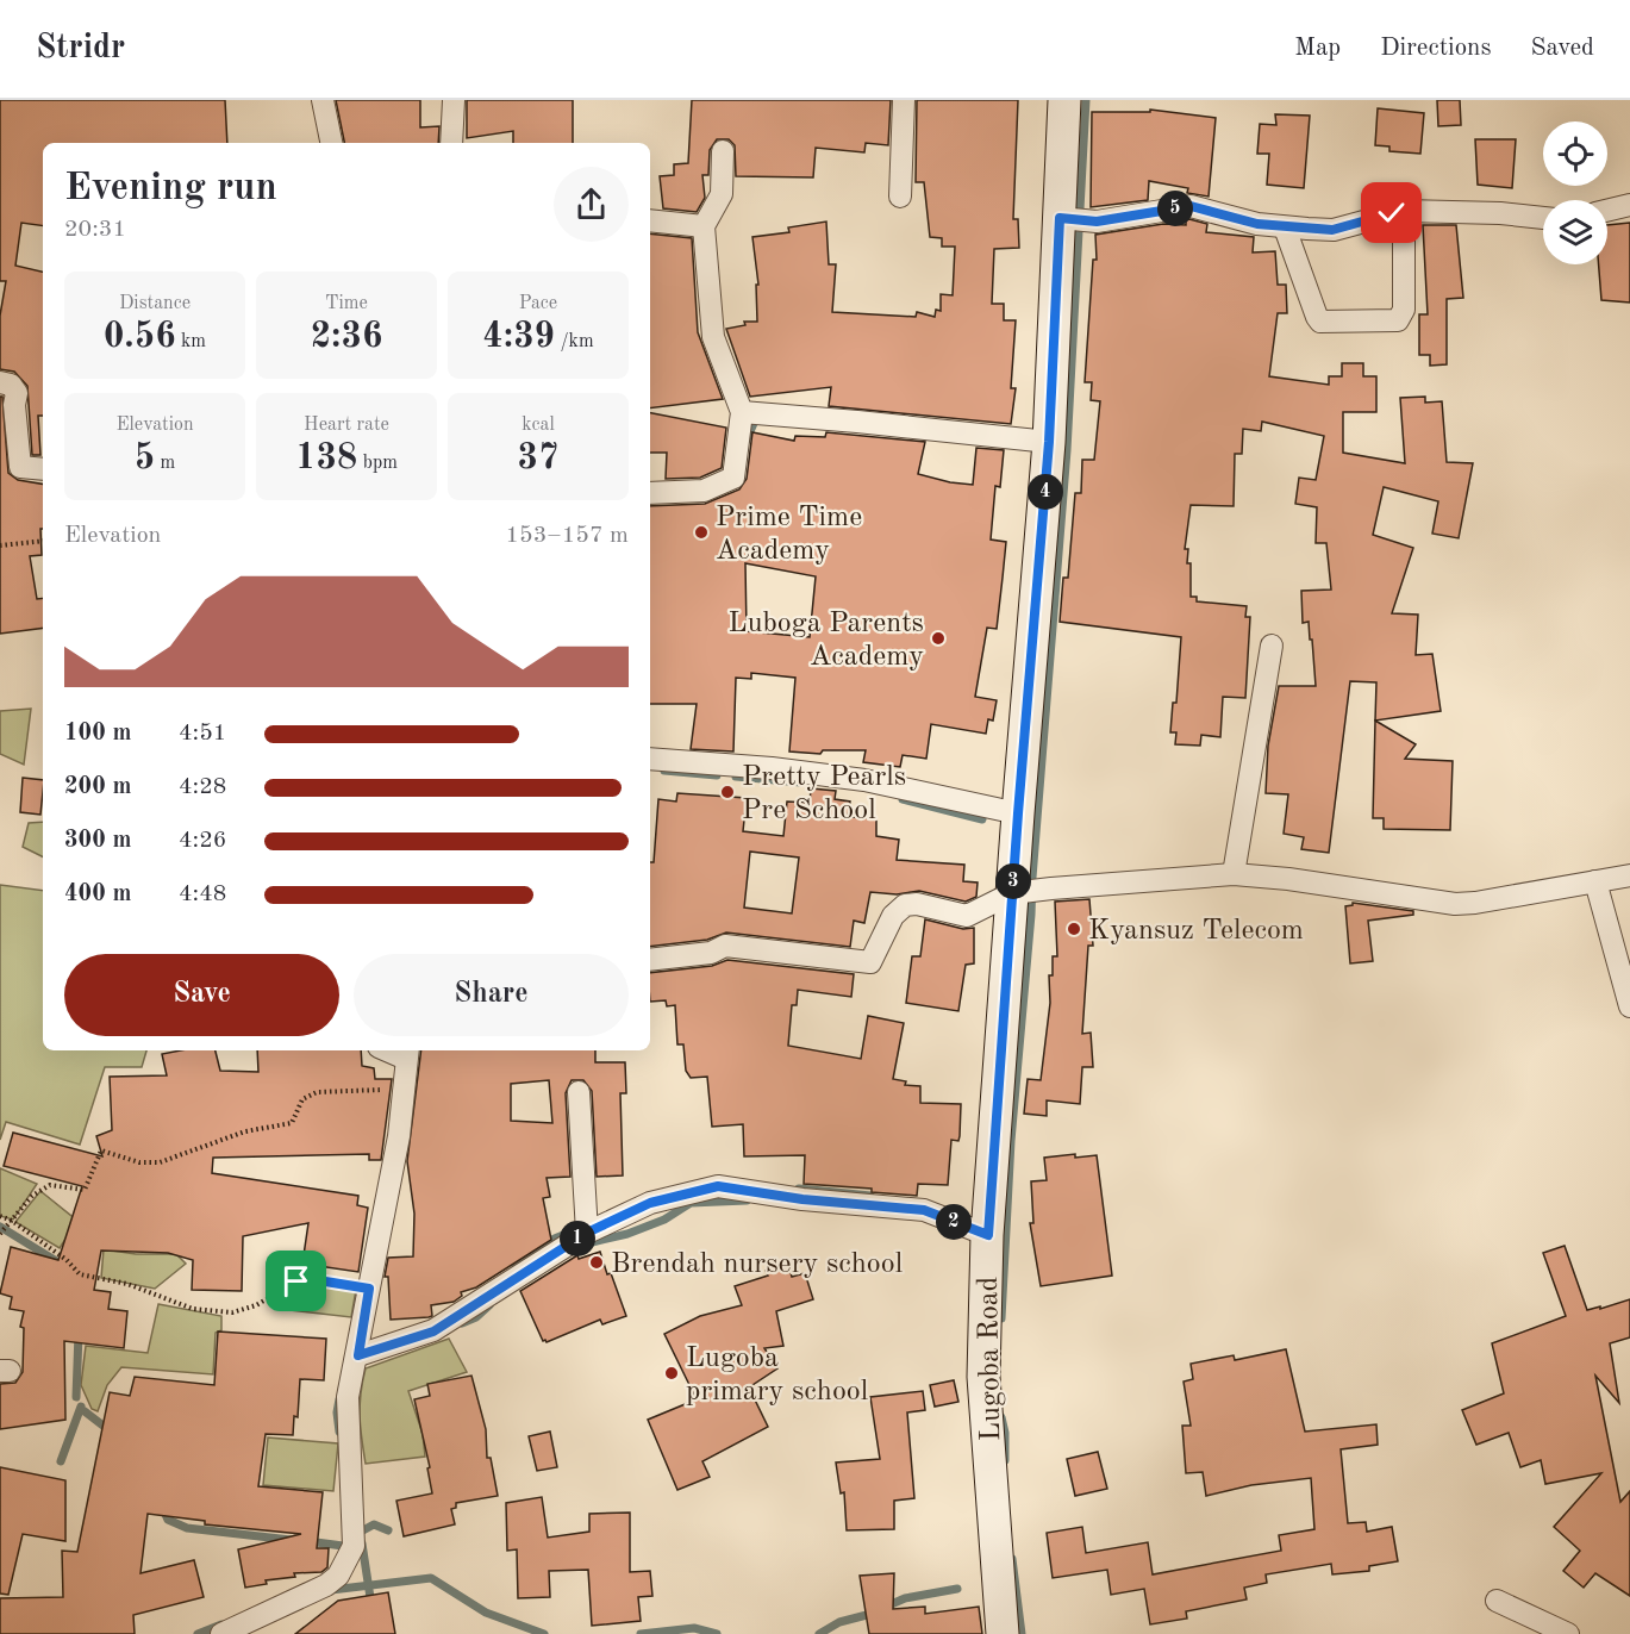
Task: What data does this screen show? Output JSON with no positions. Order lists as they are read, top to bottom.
{
  "streets": {
    "street": ["Lugoba Road"]
  },
  "places": [
    "Prime Time Academy",
    "Luboga Parents Academy",
    "Pretty Pearls Pre School",
    "Kyansuz Telecom",
    "Brendah nursery school",
    "Lugoba primary school"
  ],
  "page": {
    "header": "Stridr",
    "nav": ["Map", "Directions", "Saved"],
    "heading": ["Evening run", "20:31"],
    "pins": [
      "5",
      "4",
      "3",
      "2",
      "1"
    ],
    "stats": [
      ["Distance", "0.56 km"],
      ["Time", "2:36"],
      ["Pace", "4:39 /km"],
      ["Elevation", "5 m"],
      ["Heart rate", "138 bpm"],
      ["kcal", "37"]
    ],
    "chart": ["Elevation", "153–157 m"],
    "list": [
      {
        "name": "100 m",
        "note": "4:51"
      },
      {
        "name": "200 m",
        "note": "4:28"
      },
      {
        "name": "300 m",
        "note": "4:26"
      },
      {
        "name": "400 m",
        "note": "4:48"
      }
    ],
    "buttons": ["Save", "Share"]
  }
}
